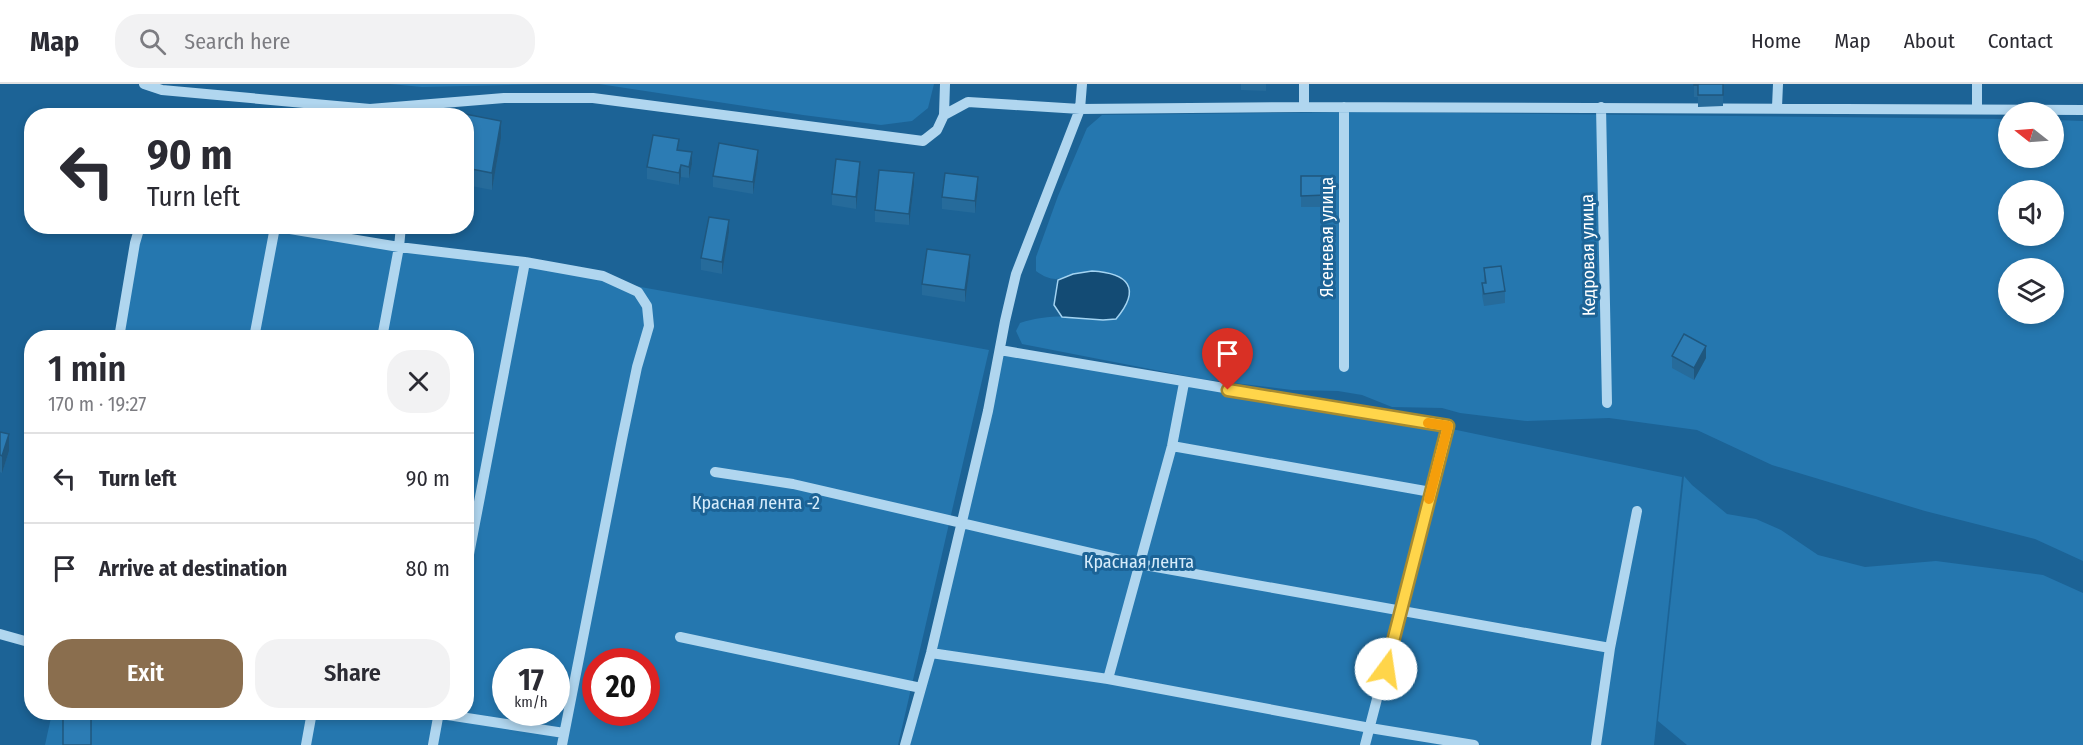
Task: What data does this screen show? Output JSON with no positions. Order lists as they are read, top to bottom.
{
  "streets": {
    "street": ["Ясеневая улица", "Кедровая улица"]
  },
  "parks": ["Красная лента -2", "Красная лента"],
  "north": "left",
  "page": {
    "header": "Map",
    "search": "Search here",
    "nav": [
      "Home",
      "Map",
      "About",
      "Contact"
    ],
    "turn": ["90 m", "Turn left"],
    "heading": ["1 min", "170 m · 19:27"],
    "list": [
      {
        "name": "Turn left",
        "value": "90 m"
      },
      {
        "name": "Arrive at destination",
        "value": "80 m"
      }
    ],
    "buttons": ["Exit", "Share"],
    "speed": "17 km/h",
    "limit": "20"
  }
}
